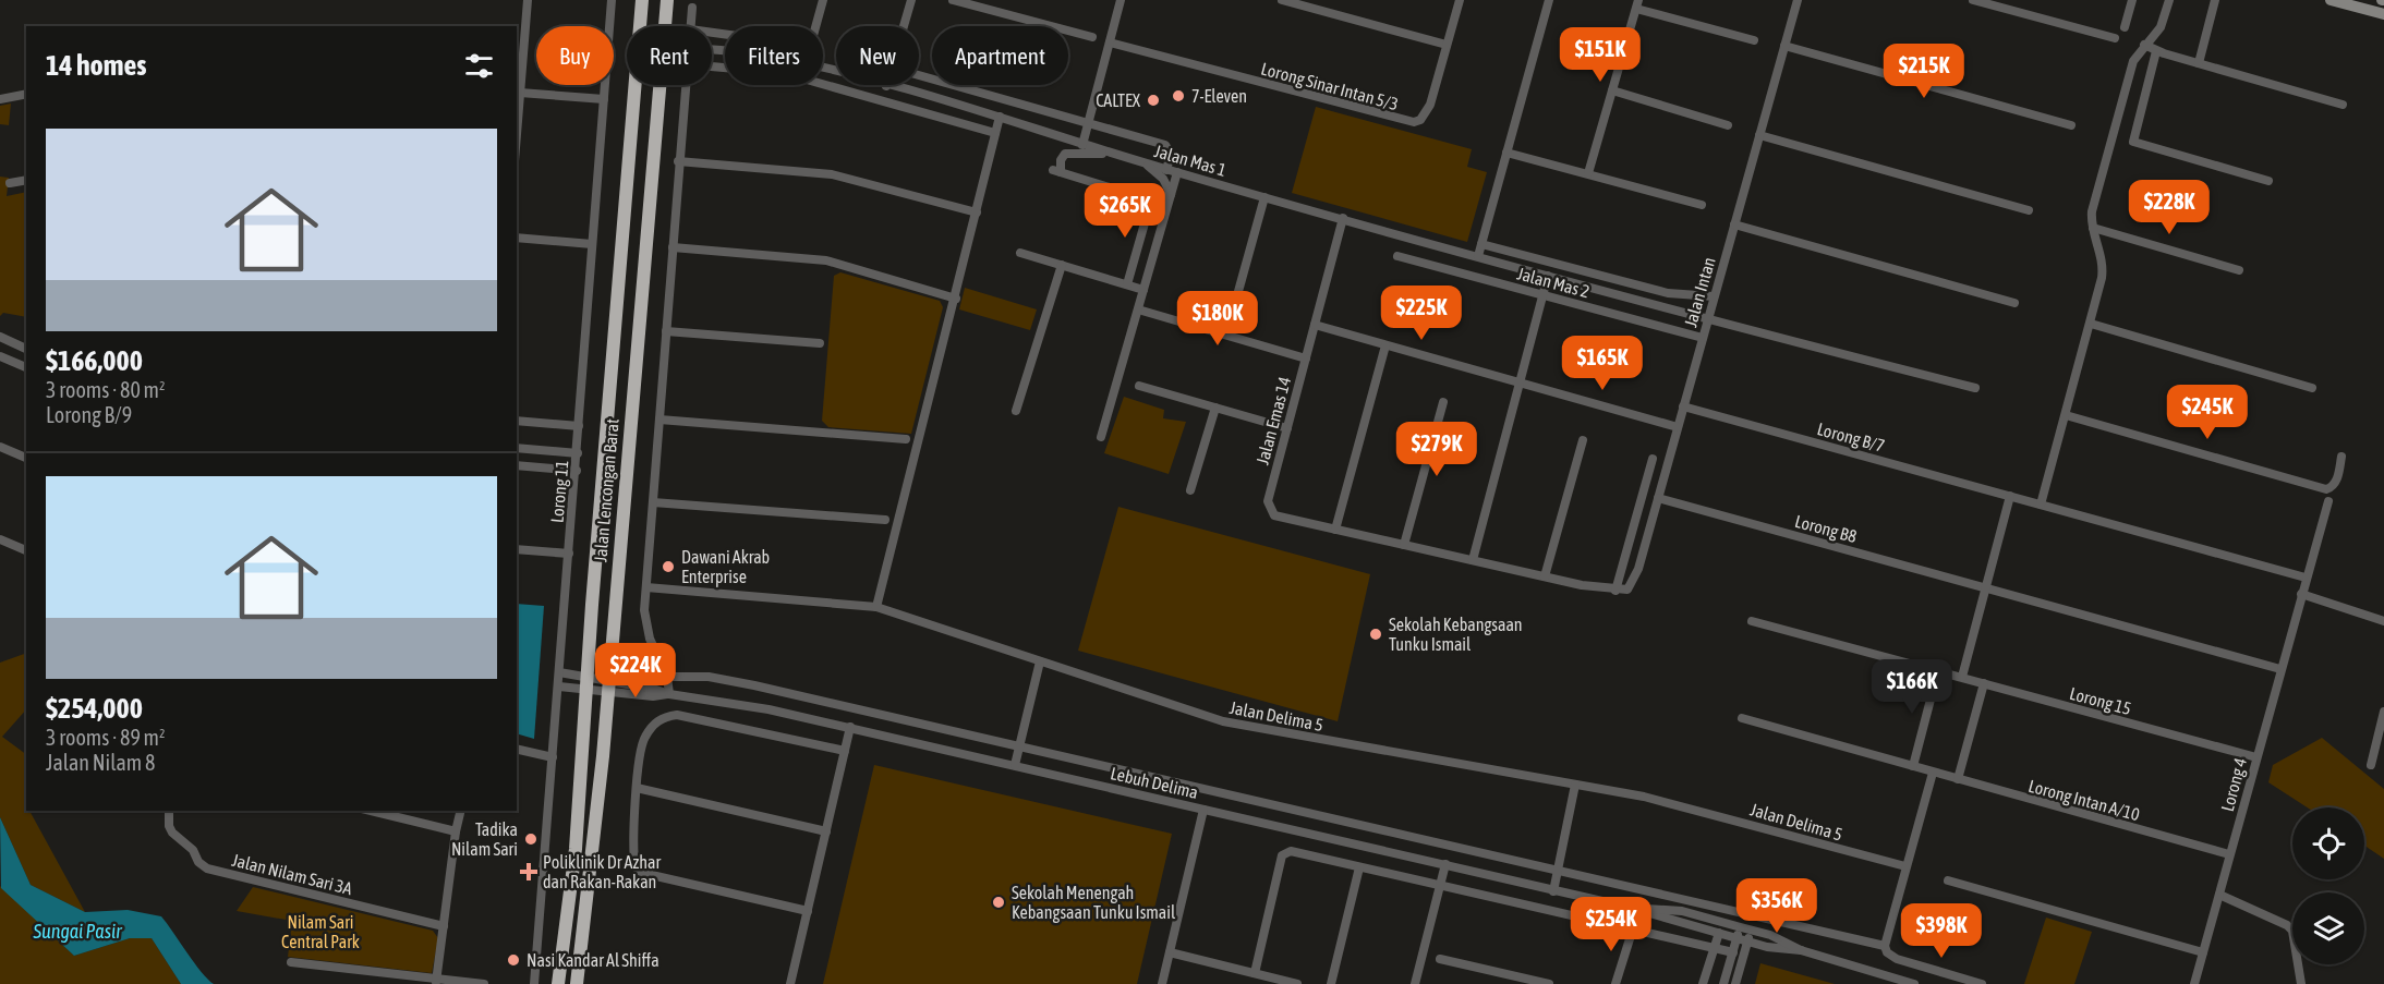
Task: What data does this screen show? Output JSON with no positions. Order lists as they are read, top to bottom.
{
  "streets": {
    "highway": ["Jalan Lencongan Barat"],
    "street": [
      "Lorong Sinar Intan 5/3",
      "Jalan Mas 1",
      "Jalan Mas 2",
      "Jalan Intan",
      "Jalan Emas 14",
      "Lorong B/7",
      "Lorong 11",
      "Lorong B8",
      "Lorong 15",
      "Jalan Delima 5",
      "Lebuh Delima",
      "Lorong 4",
      "Lorong Intan A/10",
      "Jalan Nilam Sari 3A"
    ]
  },
  "crossings": [
    ["Jalan Mas 1", "Jalan Intan"],
    ["Jalan Mas 1", "Jalan Emas 14"],
    ["Jalan Mas 2", "Jalan Intan"],
    ["Jalan Intan", "Lorong B/7"],
    ["Jalan Intan", "Lorong B8"],
    ["Jalan Lencongan Barat", "Lebuh Delima"],
    ["Lorong B8", "Lorong 4"],
    ["Lorong 15", "Lorong 4"],
    ["Lorong 4", "Lorong Intan A/10"]
  ],
  "water": ["Sungai Pasir"],
  "parks": ["Nilam Sari Central Park"],
  "places": {
    "other": [
      "7-Eleven",
      "CALTEX",
      "Dawani Akrab Enterprise",
      "Sekolah Kebangsaan Tunku Ismail",
      "Tadika Nilam Sari",
      "Sekolah Menengah Kebangsaan Tunku Ismail",
      "Nasi Kandar Al Shiffa"
    ],
    "health": ["Poliklinik Dr Azhar dan Rakan-Rakan"]
  },
  "page": {
    "chip": [
      "Buy",
      "Rent",
      "Filters",
      "New",
      "Apartment"
    ],
    "heading": "14 homes",
    "price": [
      "$151K",
      "$215K",
      "$228K",
      "$265K",
      "$225K",
      "$180K",
      "$165K",
      "$245K",
      "$279K",
      "$224K",
      "$166K",
      "$356K",
      "$254K",
      "$398K"
    ],
    "list": [
      {
        "name": "$166,000",
        "note": "3 rooms · 80 m² · Lorong B/9"
      },
      {
        "name": "$254,000",
        "note": "3 rooms · 89 m² · Jalan Nilam 8"
      }
    ]
  }
}
